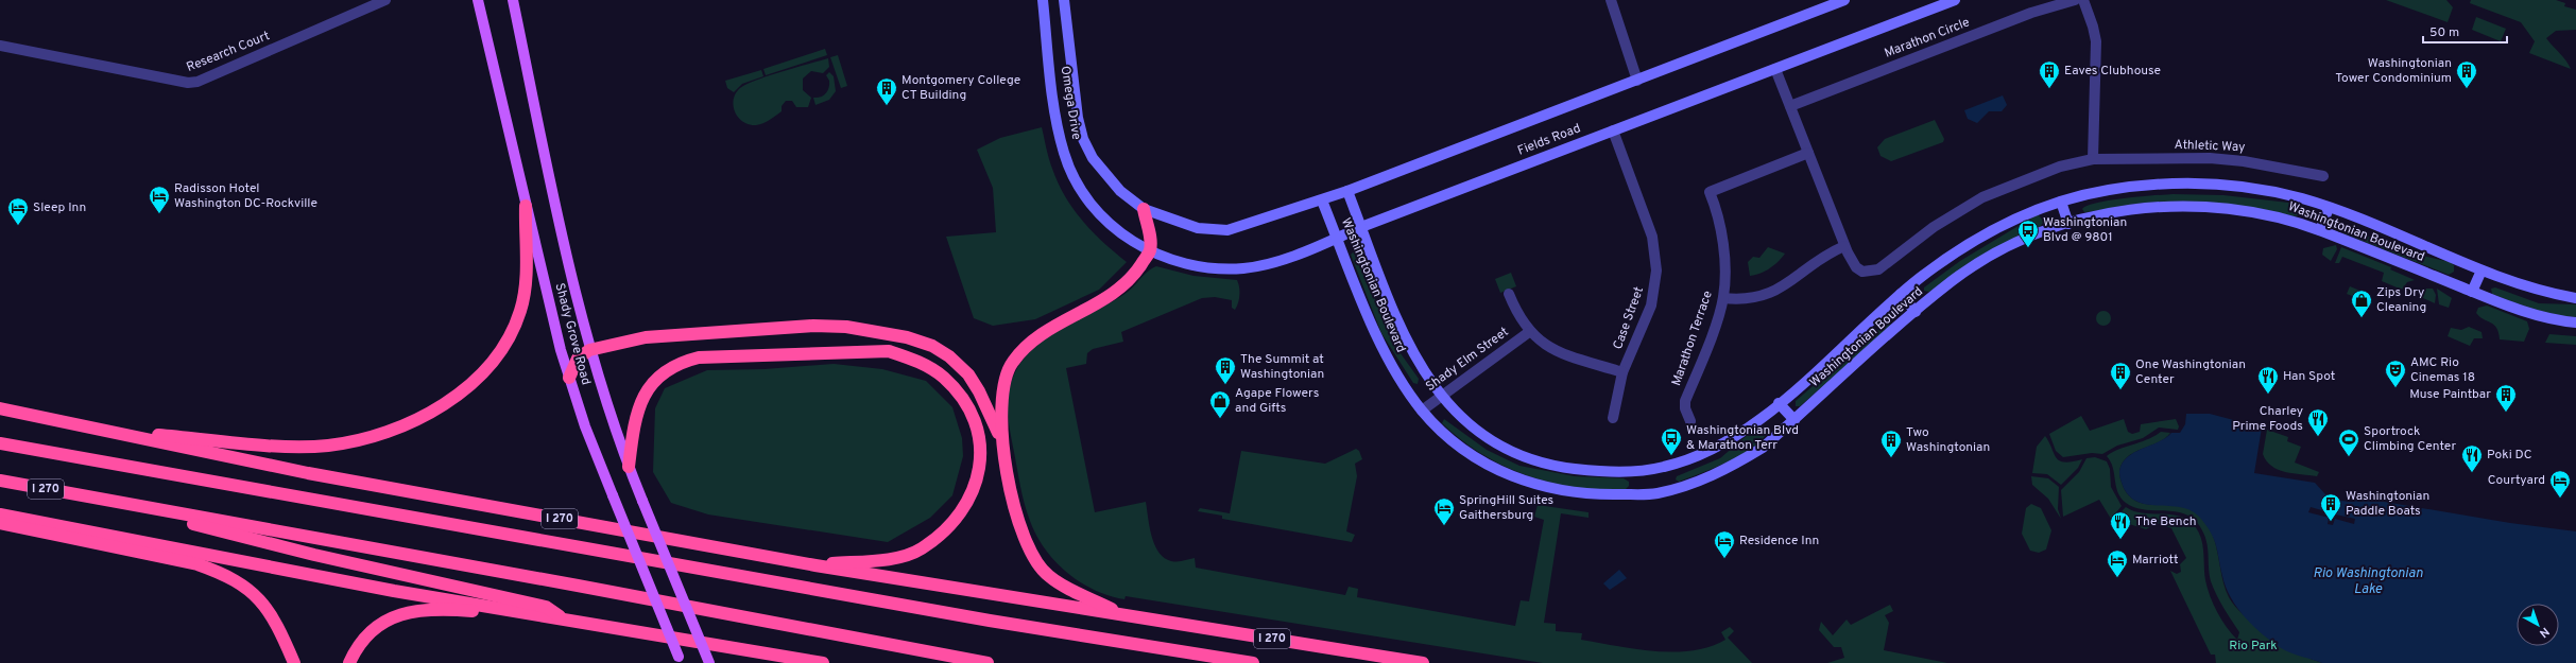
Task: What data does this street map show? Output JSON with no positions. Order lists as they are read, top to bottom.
{
  "streets": {
    "highway": ["I 270"],
    "main road": ["Shady Grove Road"],
    "street": [
      "Marathon Circle",
      "Research Court",
      "Omega Drive",
      "Fields Road",
      "Athletic Way",
      "Washingtonian Boulevard",
      "Case Street",
      "Marathon Terrace",
      "Shady Elm Street"
    ]
  },
  "crossings": [
    ["Omega Drive", "Fields Road"],
    ["Fields Road", "Washingtonian Boulevard"],
    ["Fields Road", "Case Street"],
    ["Washingtonian Boulevard", "Shady Elm Street"]
  ],
  "water": ["Rio Washingtonian Lake"],
  "parks": ["Rio Park"],
  "places": {
    "building": [
      "Eaves Clubhouse",
      "Washingtonian Tower Condominium",
      "Montgomery College CT Building",
      "The Summit at Washingtonian",
      "One Washingtonian Center",
      "Muse Paintbar",
      "Two Washingtonian",
      "Washingtonian Paddle Boats"
    ],
    "hotel": [
      "Radisson Hotel Washington DC-Rockville",
      "Sleep Inn",
      "Courtyard",
      "SpringHill Suites Gaithersburg",
      "Residence Inn",
      "Marriott"
    ],
    "bus stop": ["Washingtonian Blvd @ 9801", "Washingtonian Blvd & Marathon Terr"],
    "shop": ["Zips Dry Cleaning", "Agape Flowers and Gifts"],
    "theatre": ["AMC Rio Cinemas 18"],
    "restaurant": [
      "Han Spot",
      "Charley Prime Foods",
      "Poki DC",
      "The Bench"
    ],
    "sports": ["Sportrock Climbing Center"]
  },
  "scale_bar": "50 m",
  "north": "bottom right"
}
